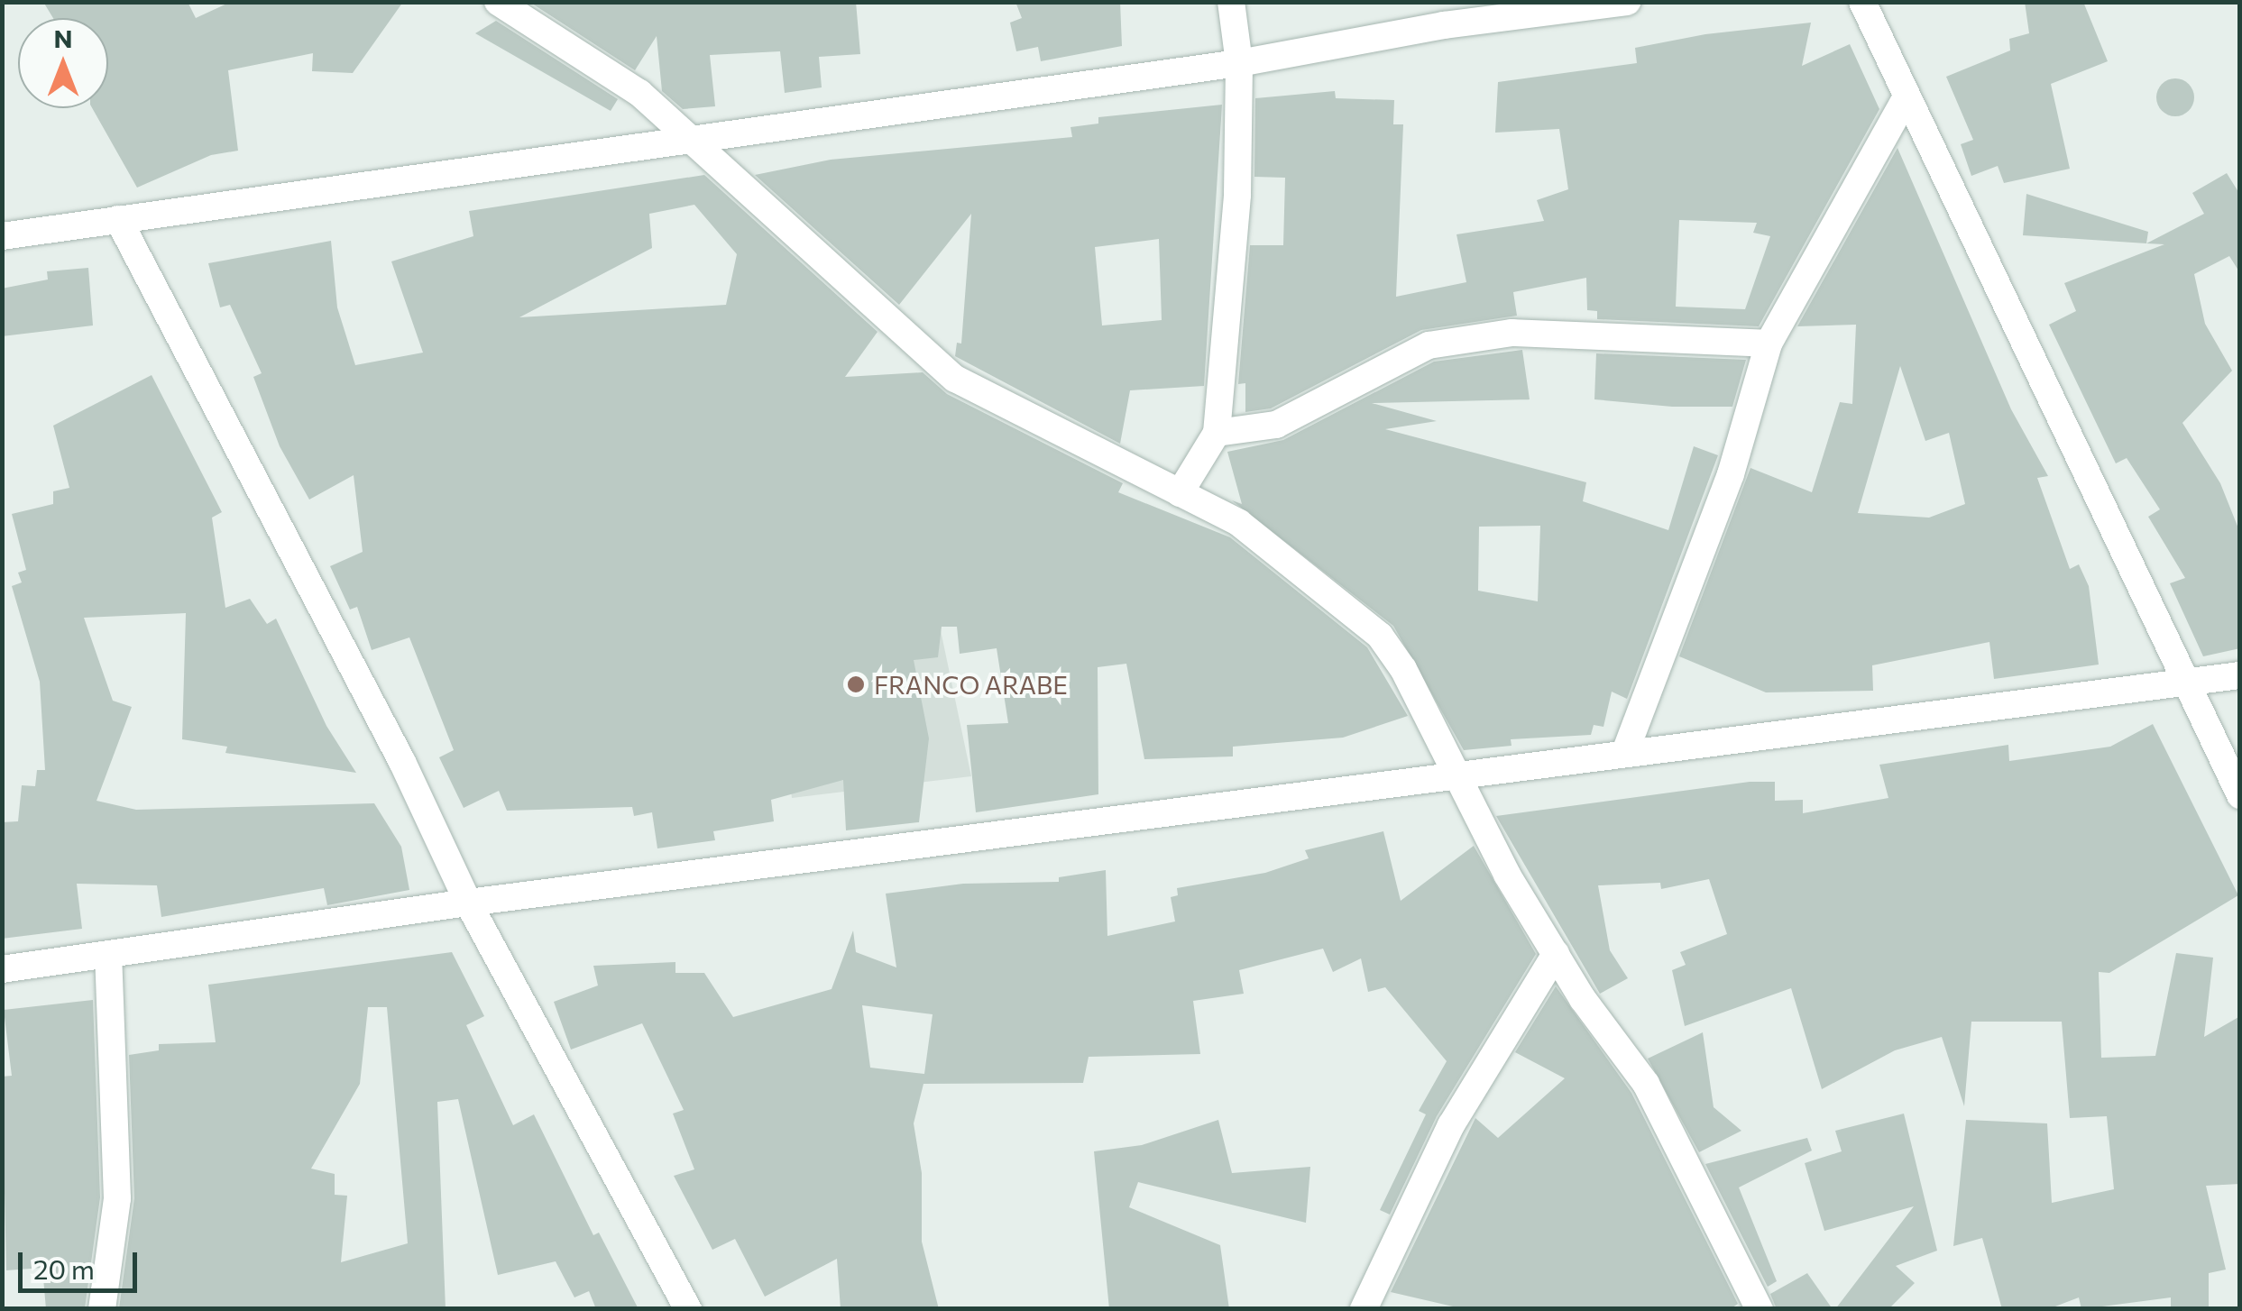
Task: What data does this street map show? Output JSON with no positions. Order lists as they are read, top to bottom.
{
  "places": ["FRANCO ARABE"],
  "scale_bar": "20 m",
  "north": "top"
}
